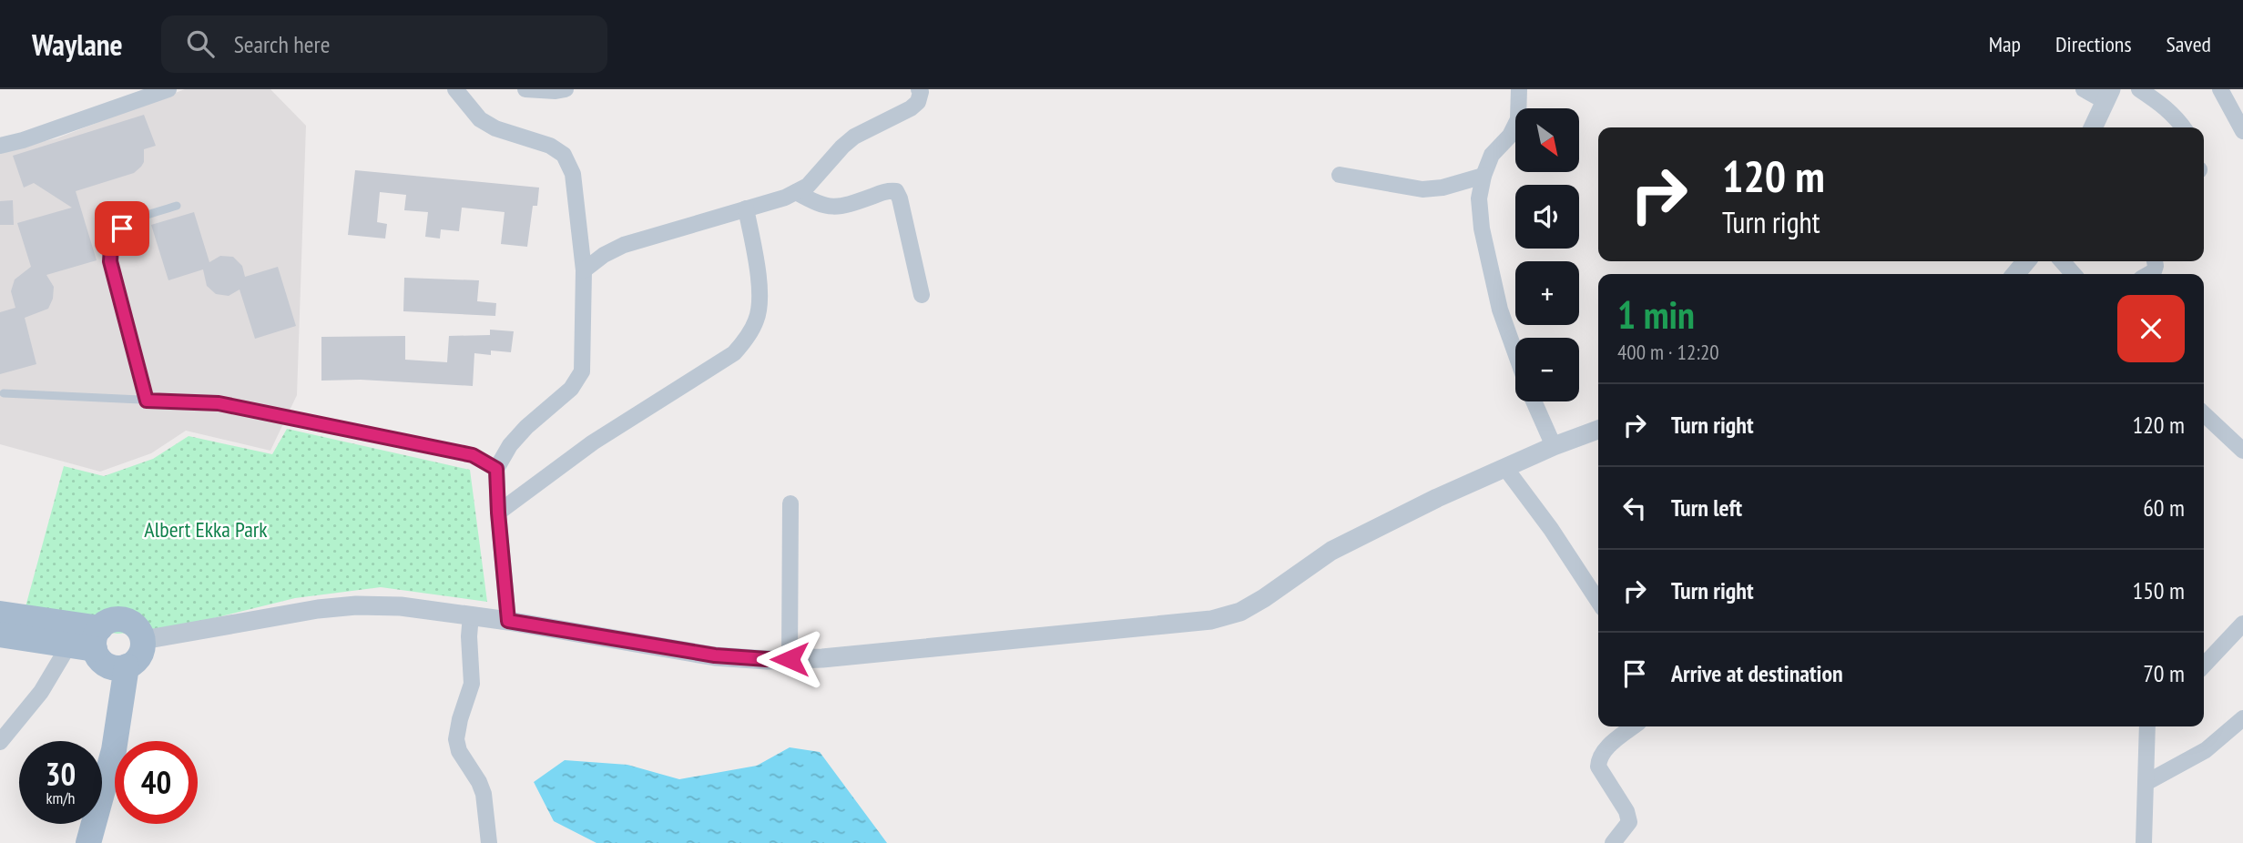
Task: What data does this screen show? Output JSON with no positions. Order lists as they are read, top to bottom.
{
  "parks": ["Albert Ekka Park"],
  "north": "bottom right",
  "page": {
    "header": "Waylane",
    "search": "Search here",
    "nav": ["Map", "Directions", "Saved"],
    "map_buttons": ["+", "−"],
    "turn": ["120 m", "Turn right"],
    "heading": ["1 min", "400 m · 12:20"],
    "list": [
      {
        "name": "Turn right",
        "value": "120 m"
      },
      {
        "name": "Turn left",
        "value": "60 m"
      },
      {
        "name": "Turn right",
        "value": "150 m"
      },
      {
        "name": "Arrive at destination",
        "value": "70 m"
      }
    ],
    "speed": "30 km/h",
    "limit": "40"
  }
}
